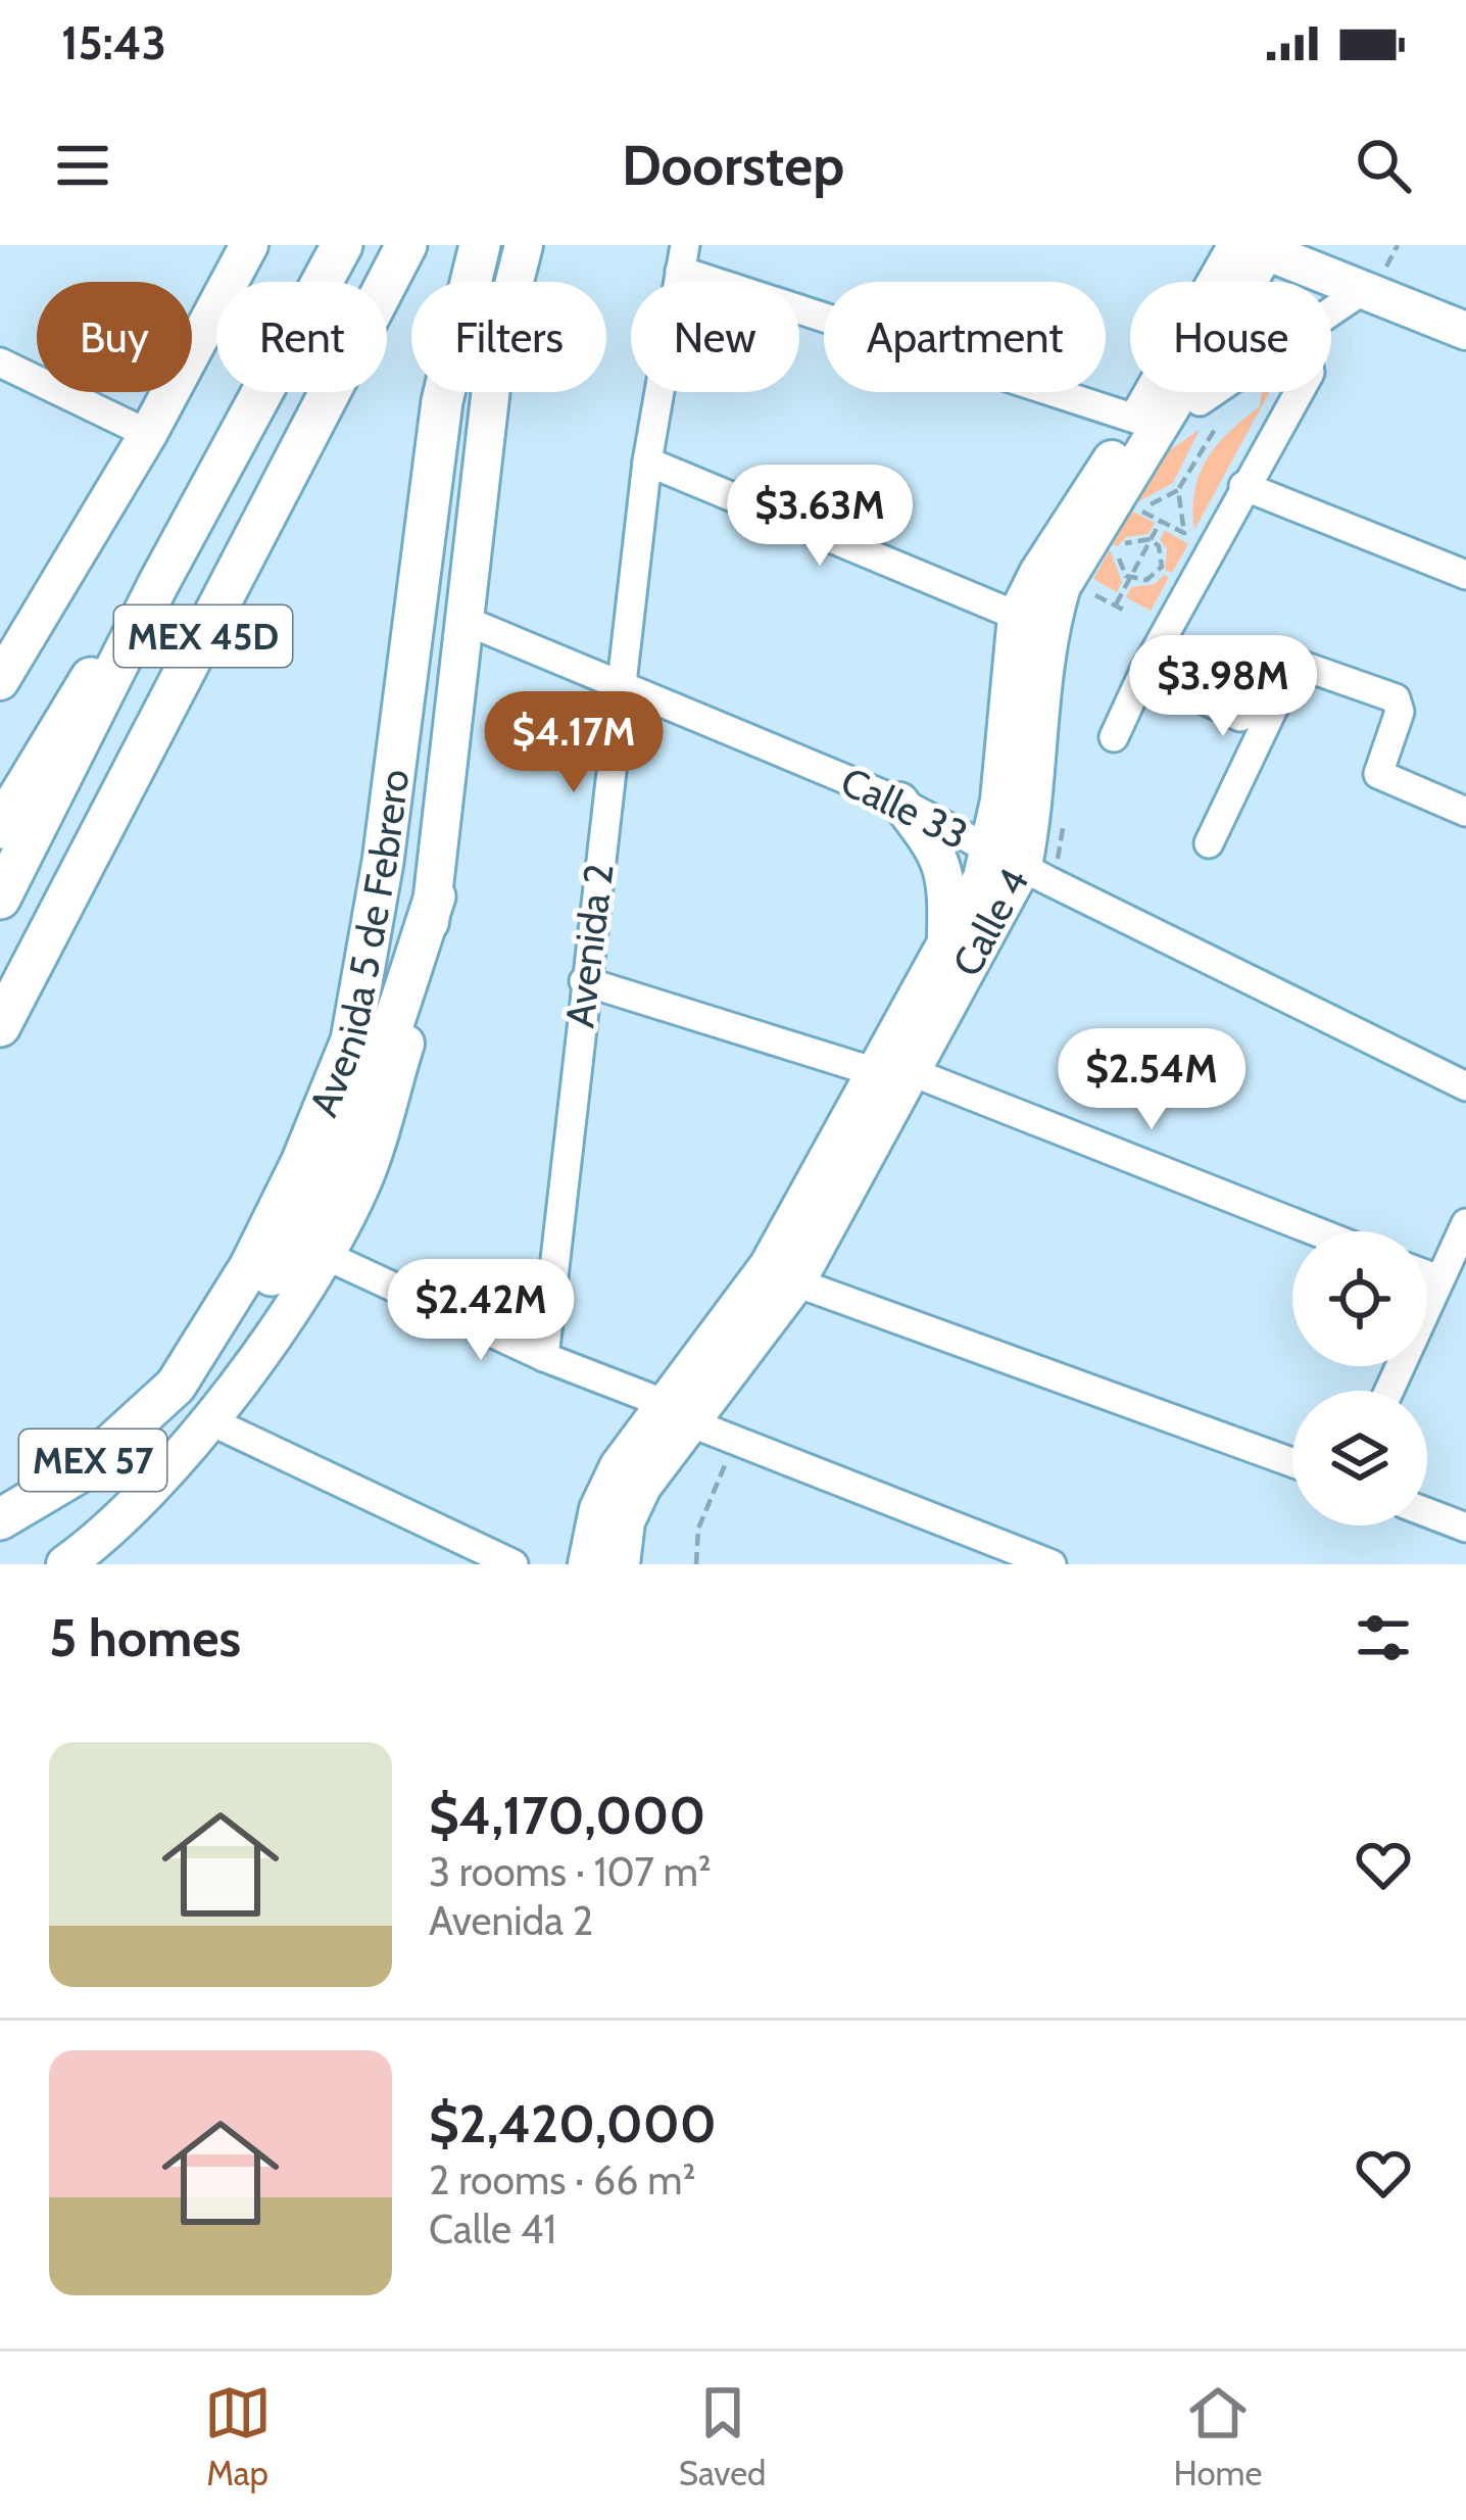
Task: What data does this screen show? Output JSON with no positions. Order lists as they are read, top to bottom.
{
  "streets": {
    "highway": ["MEX 45D", "Avenida 5 de Febrero", "MEX 57"],
    "main road": ["Calle 4"],
    "street": ["Calle 33", "Avenida 2"]
  },
  "crossings": [
    ["Calle 33", "Calle 4"],
    ["Calle 33", "Avenida 2"]
  ],
  "page": {
    "status": "15:43",
    "header": "Doorstep",
    "chip": [
      "Buy",
      "Rent",
      "Filters",
      "New",
      "Apartment",
      "House"
    ],
    "price": [
      "$3.63M",
      "$3.98M",
      "$4.17M",
      "$2.54M",
      "$2.42M"
    ],
    "heading": "5 homes",
    "list": [
      {
        "name": "$4,170,000",
        "note": "3 rooms · 107 m² · Avenida 2"
      },
      {
        "name": "$2,420,000",
        "note": "2 rooms · 66 m² · Calle 41"
      }
    ],
    "tabs": ["Map", "Saved", "Home"]
  }
}
